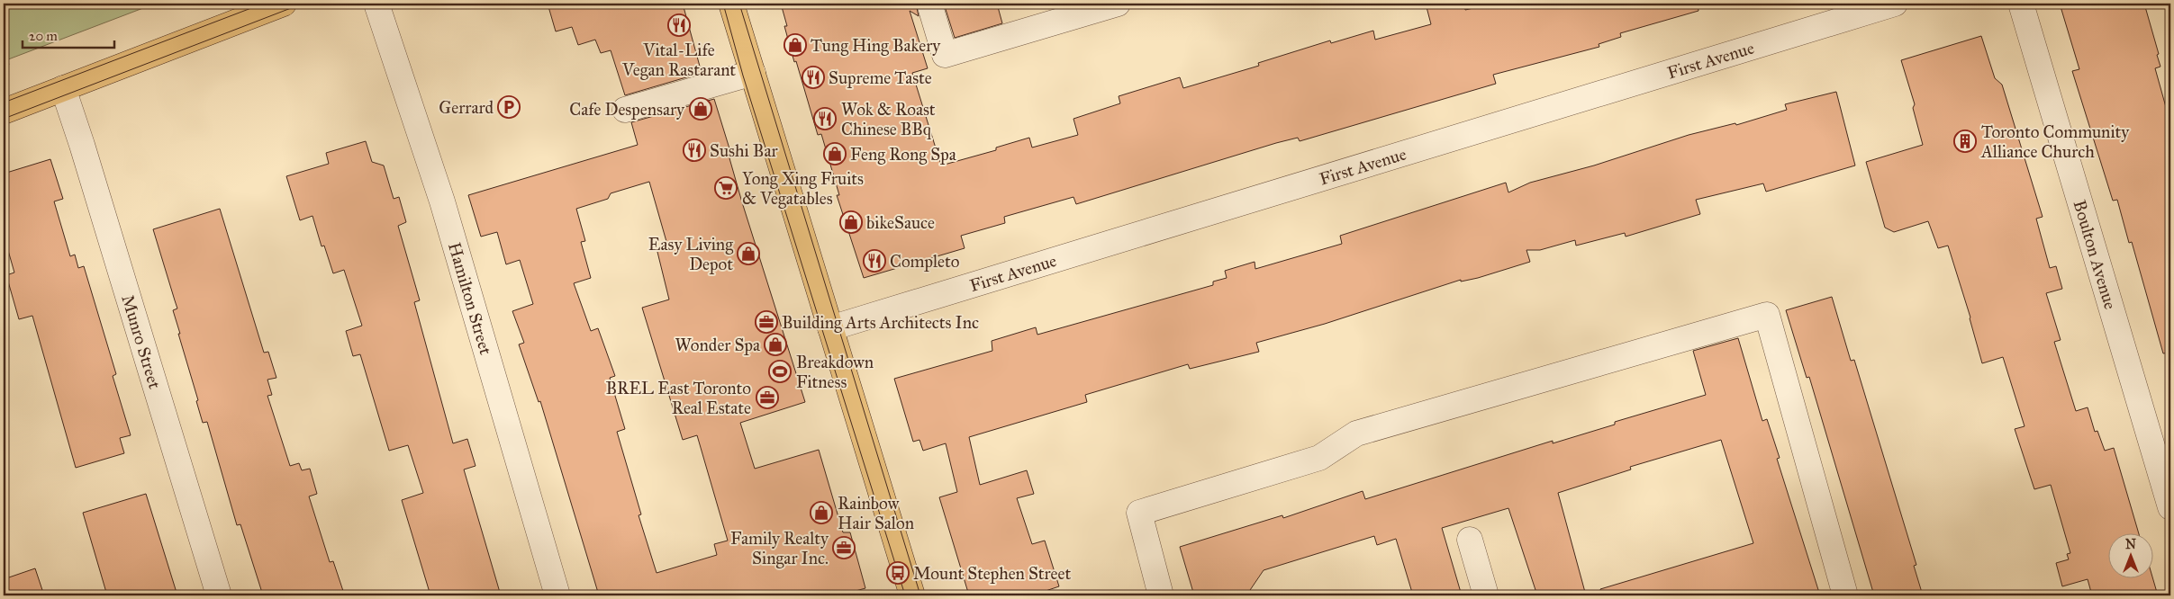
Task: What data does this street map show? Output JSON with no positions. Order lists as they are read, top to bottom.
{
  "streets": {
    "street": [
      "First Avenue",
      "Boulton Avenue",
      "Hamilton Street",
      "Munro Street"
    ]
  },
  "places": {
    "restaurant": [
      "Vital-Life Vegan Rastarant",
      "Supreme Taste",
      "Wok & Roast Chinese BBq",
      "Sushi Bar",
      "Completo"
    ],
    "shop": [
      "Tung Hing Bakery",
      "Cafe Despensary",
      "Feng Rong Spa",
      "bikeSauce",
      "Easy Living Depot",
      "Wonder Spa",
      "Rainbow Hair Salon"
    ],
    "parking": ["Gerrard"],
    "building": ["Toronto Community Alliance Church"],
    "supermarket": ["Yong Xing Fruits & Vegatables"],
    "office": ["Building Arts Architects Inc", "BREL East Toronto Real Estate", "Family Realty Singar Inc."],
    "sports": ["Breakdown Fitness"],
    "bus stop": ["Mount Stephen Street"]
  },
  "scale_bar": "20 m",
  "north": "top"
}
